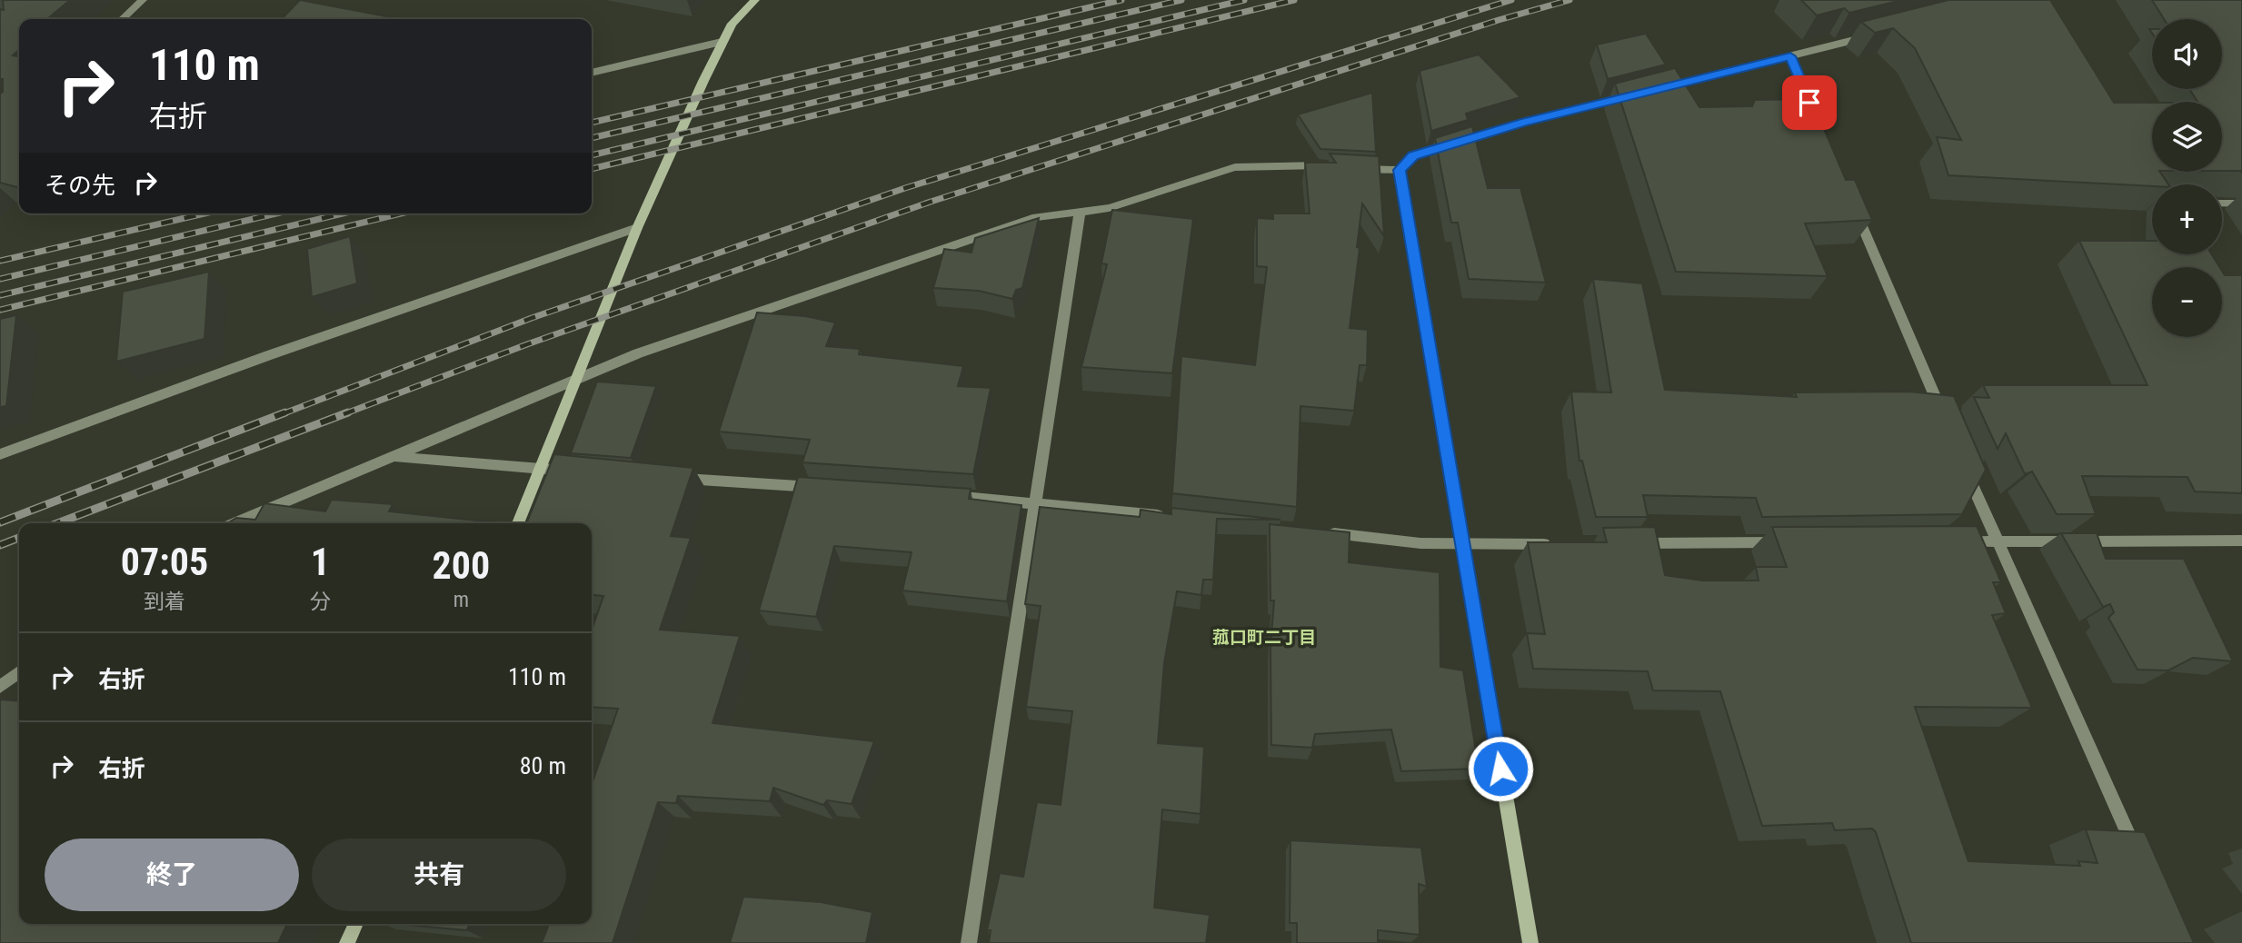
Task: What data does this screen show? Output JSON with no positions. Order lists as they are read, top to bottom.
{
  "districts": ["菰口町二丁目"],
  "page": {
    "map_buttons": ["+", "−"],
    "turn": ["110 m", "右折"],
    "then": "その先",
    "eta": [
      "07:05",
      "到着",
      "1",
      "分",
      "200",
      "m"
    ],
    "list": [
      {
        "name": "右折",
        "value": "110 m"
      },
      {
        "name": "右折",
        "value": "80 m"
      }
    ],
    "buttons": ["終了", "共有"]
  }
}
